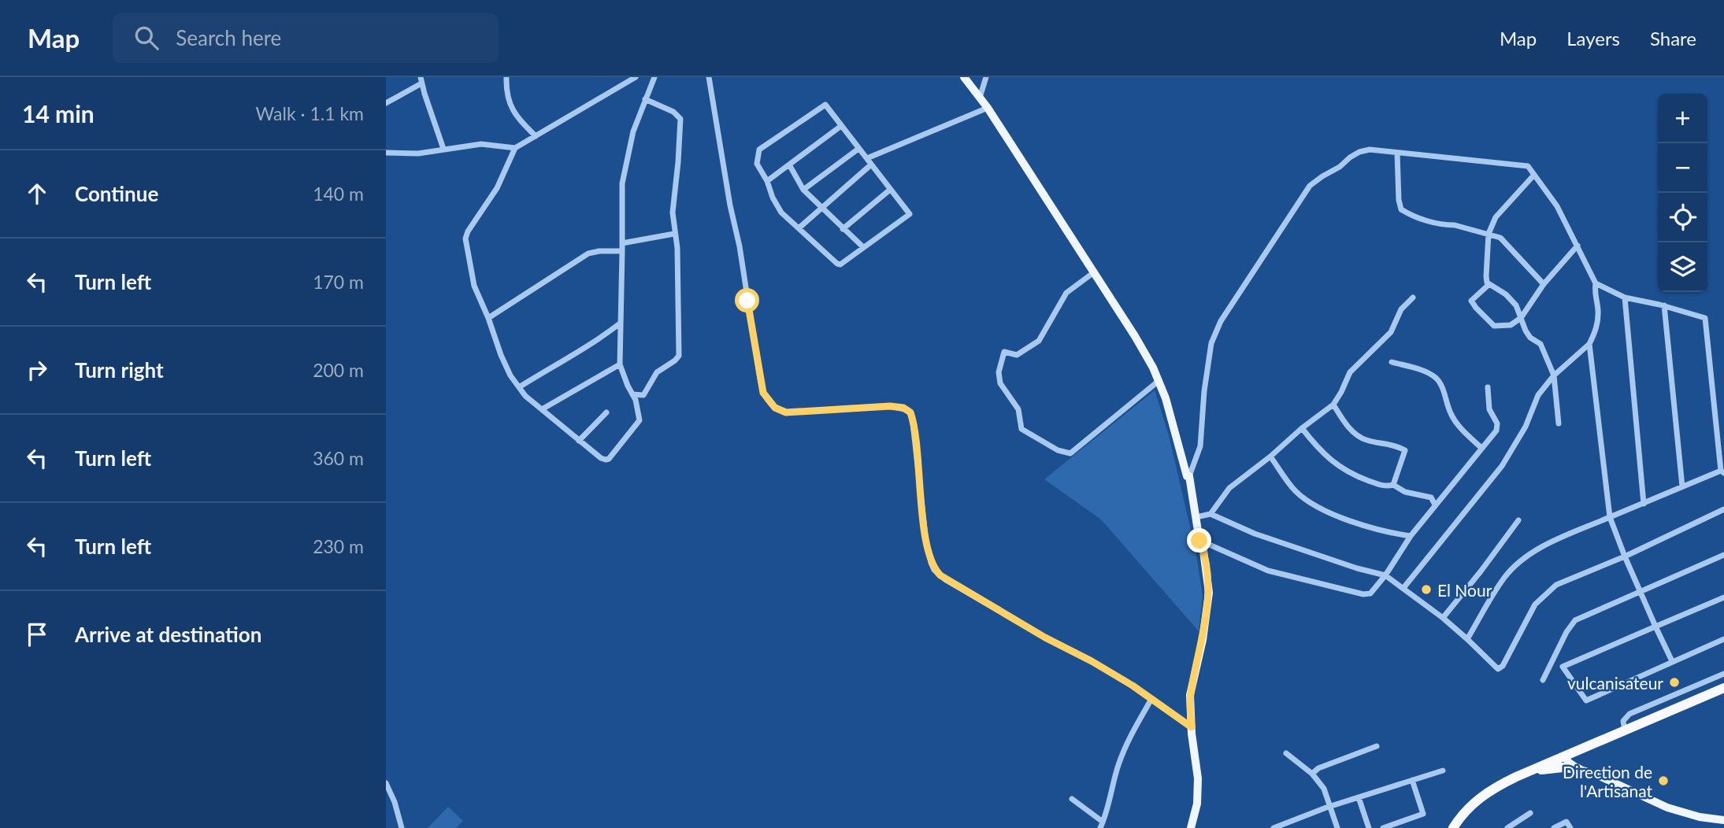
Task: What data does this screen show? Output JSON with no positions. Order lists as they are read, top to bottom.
{
  "places": ["El Nour", "vulcanisateur", "Direction de l'Artisanat"],
  "page": {
    "header": "Map",
    "search": "Search here",
    "nav": ["Map", "Layers", "Share"],
    "heading": ["14 min", "Walk · 1.1 km"],
    "map_buttons": ["+", "−"],
    "list": [
      ["Continue", "140 m"],
      ["Turn left", "170 m"],
      ["Turn right", "200 m"],
      ["Turn left", "360 m"],
      ["Turn left", "230 m"],
      "Arrive at destination"
    ]
  }
}
